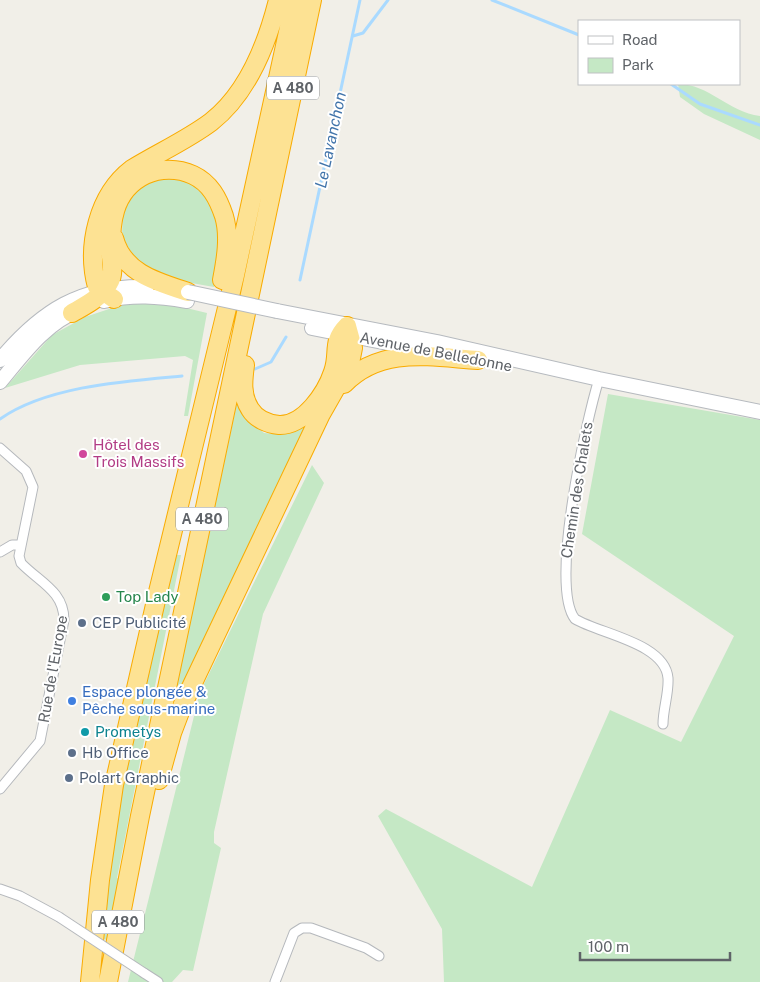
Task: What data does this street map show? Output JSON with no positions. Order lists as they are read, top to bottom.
{
  "streets": {
    "highway": ["A 480"],
    "main road": ["Avenue de Belledonne"],
    "street": ["Chemin des Chalets", "Rue de l'Europe"]
  },
  "crossings": [
    ["Avenue de Belledonne", "Chemin des Chalets"]
  ],
  "water": ["Le Lavanchon"],
  "places": [
    "Hôtel des Trois Massifs",
    "Top Lady",
    "CEP Publicité",
    "Espace plongée & Pêche sous-marine",
    "Prometys",
    "Hb Office",
    "Polart Graphic"
  ],
  "legend": ["Road", "Park"],
  "scale_bar": "100 m"
}
